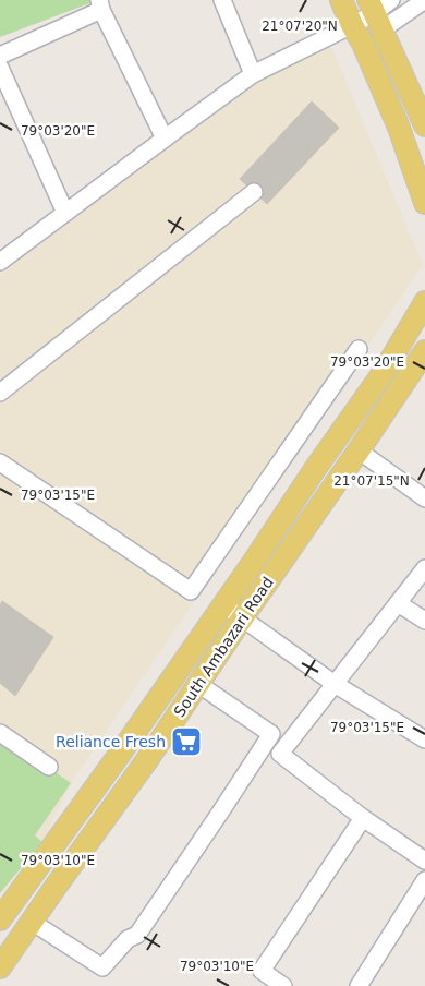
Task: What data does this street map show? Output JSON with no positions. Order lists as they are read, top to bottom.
{
  "streets": {
    "main road": ["South Ambazari Road"]
  },
  "places": {
    "supermarket": ["Reliance Fresh"]
  },
  "coordinates": [
    "21°07'20\"N",
    "79°03'20\"E",
    "21°07'15\"N",
    "79°03'15\"E",
    "79°03'10\"E"
  ]
}
